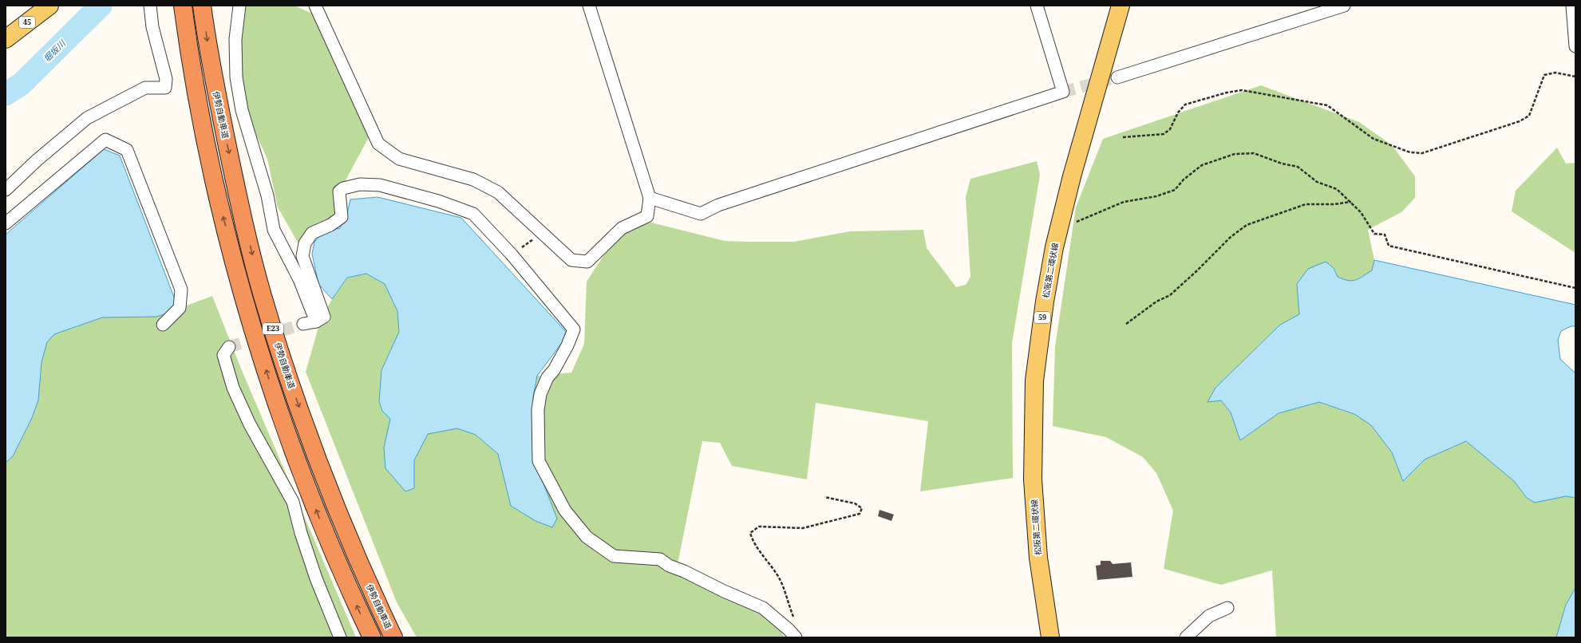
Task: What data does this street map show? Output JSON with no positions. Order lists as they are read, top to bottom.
{
  "streets": {
    "highway": ["伊勢自動車道", "E23"],
    "main road": ["45", "松阪第二環状線", "59"]
  },
  "water": ["堀坂川"]
}
